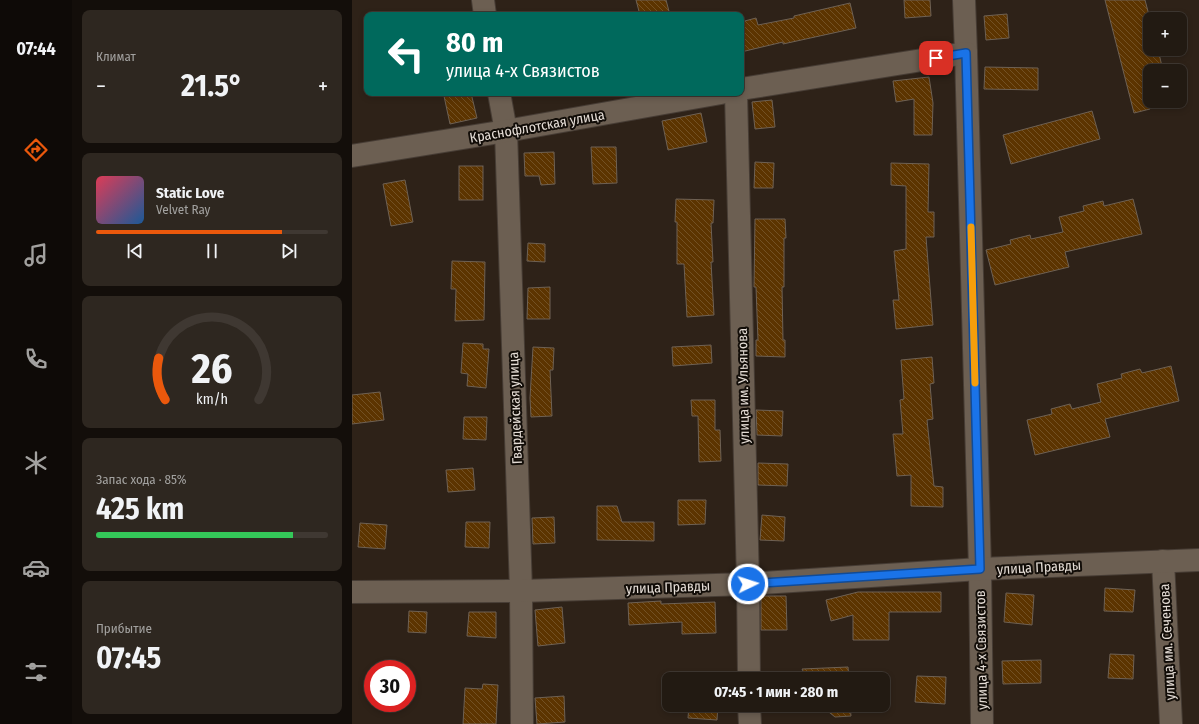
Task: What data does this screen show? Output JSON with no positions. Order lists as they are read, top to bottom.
{
  "streets": {
    "street": [
      "Краснофлотская улица",
      "улица им. Ульянова",
      "Гвардейская улица",
      "улица Правды",
      "улица им. Сеченова",
      "улица 4-х Связистов"
    ]
  },
  "crossings": [
    ["Краснофлотская улица", "Гвардейская улица"],
    ["улица им. Ульянова", "улица Правды"],
    ["Гвардейская улица", "улица Правды"],
    ["улица Правды", "улица им. Сеченова"],
    ["улица Правды", "улица 4-х Связистов"]
  ],
  "page": {
    "tabs": "07:44",
    "tile": [
      "Климат",
      ["Запас хода · 85%", "425 km"],
      ["Прибытие", "07:45"]
    ],
    "map_buttons": ["+", "−"],
    "turn": ["80 m", "улица 4-х Связистов"],
    "heat": ["−", "21.5°", "+"],
    "song": ["Static Love", "Velvet Ray"],
    "limit": "30",
    "trip": "07:45 · 1 мин · 280 m",
    "gauge": ["26", "km/h"]
  }
}
